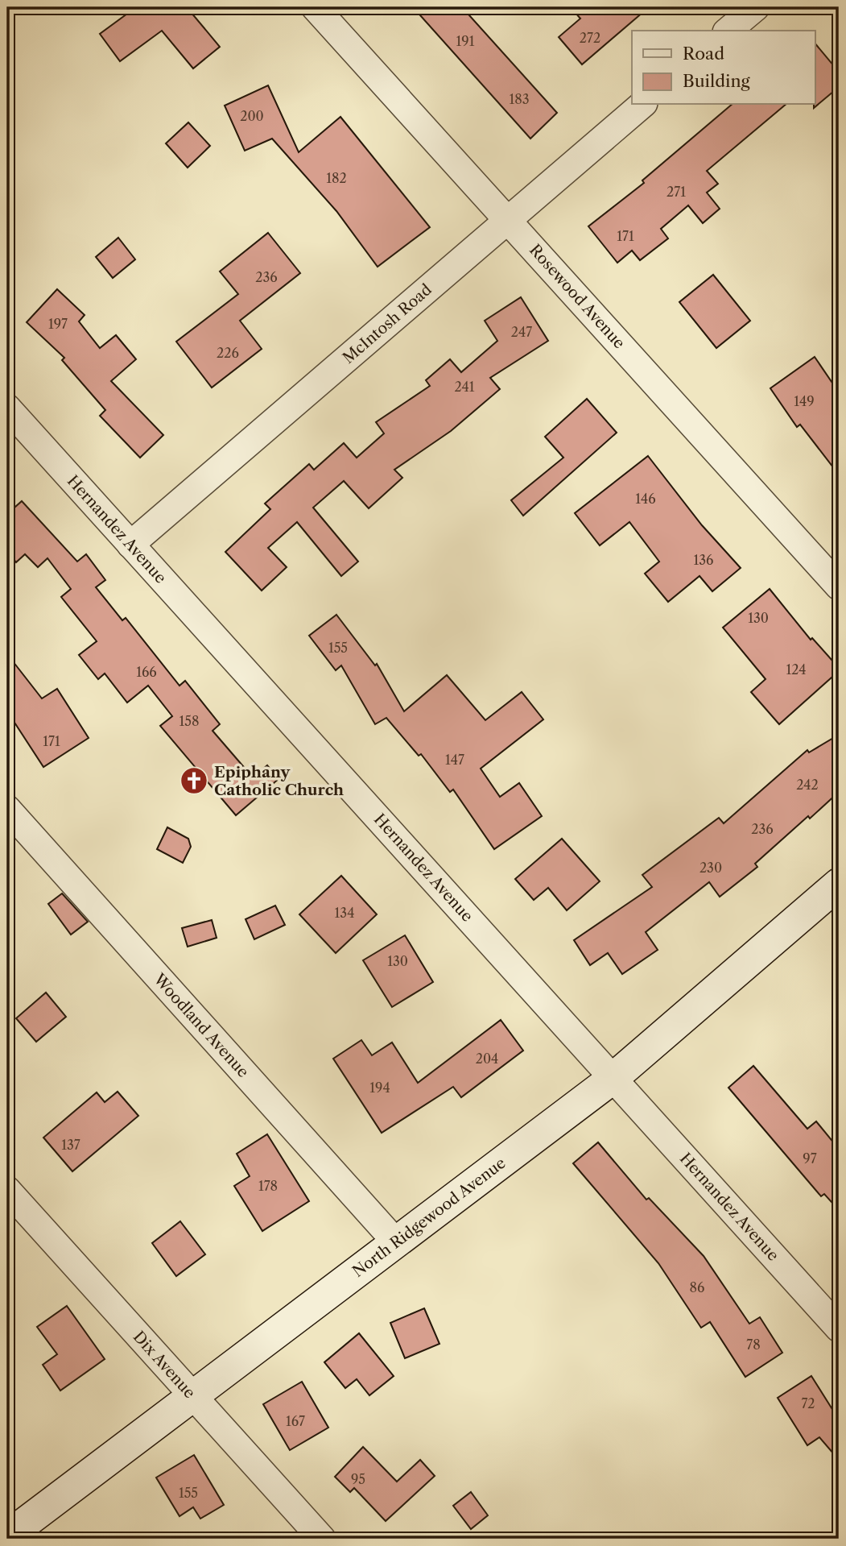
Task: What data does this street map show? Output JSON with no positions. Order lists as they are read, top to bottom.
{
  "streets": {
    "street": [
      "Rosewood Avenue",
      "McIntosh Road",
      "Hernandez Avenue",
      "Woodland Avenue",
      "North Ridgewood Avenue",
      "Dix Avenue"
    ]
  },
  "crossings": [
    ["Rosewood Avenue", "McIntosh Road"],
    ["McIntosh Road", "Hernandez Avenue"],
    ["Hernandez Avenue", "North Ridgewood Avenue"],
    ["Woodland Avenue", "North Ridgewood Avenue"],
    ["North Ridgewood Avenue", "Dix Avenue"]
  ],
  "places": {
    "church": ["Epiphany Catholic Church"]
  },
  "house_numbers": [
    "272",
    "191",
    "183",
    "200",
    "182",
    "271",
    "171",
    "236",
    "197",
    "247",
    "226",
    "241",
    "149",
    "146",
    "136",
    "130",
    "155",
    "124",
    "166",
    "158",
    "171",
    "147",
    "242",
    "236",
    "230",
    "134",
    "130",
    "204",
    "194",
    "137",
    "97",
    "178",
    "86",
    "78",
    "72",
    "167",
    "95",
    "155"
  ],
  "legend": ["Road", "Building"]
}
